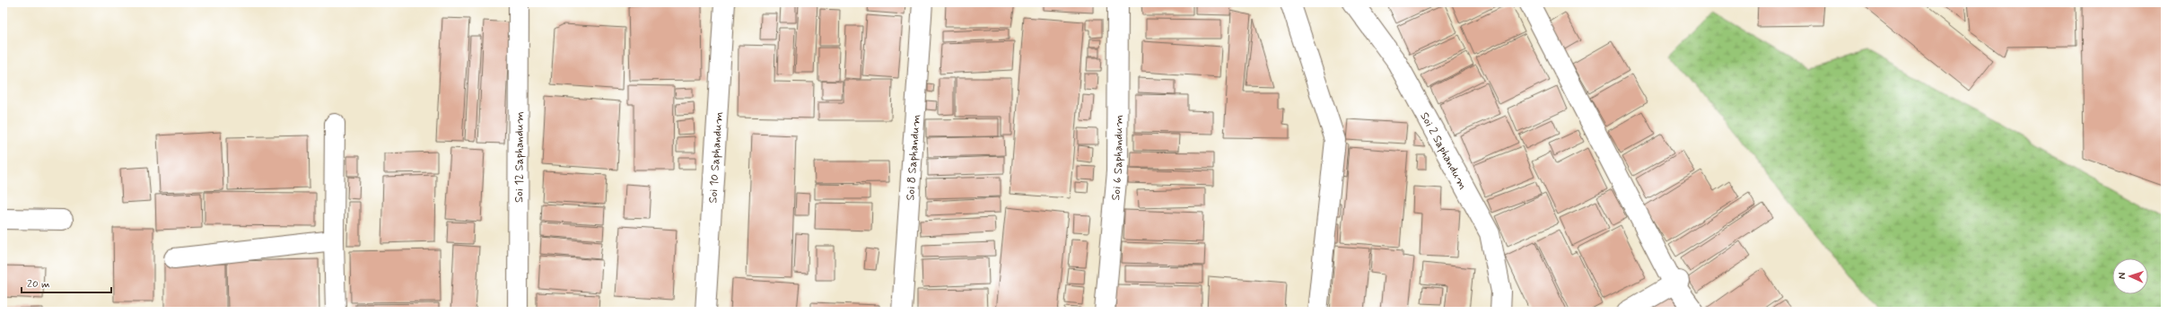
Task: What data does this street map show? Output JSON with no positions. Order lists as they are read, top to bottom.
{
  "streets": {
    "street": [
      "Soi 2 Saphandum",
      "Soi 12 Saphandum",
      "Soi 10 Saphandum",
      "Soi 8 Saphandum",
      "Soi 6 Saphandum"
    ]
  },
  "scale_bar": "20 m",
  "north": "left"
}
